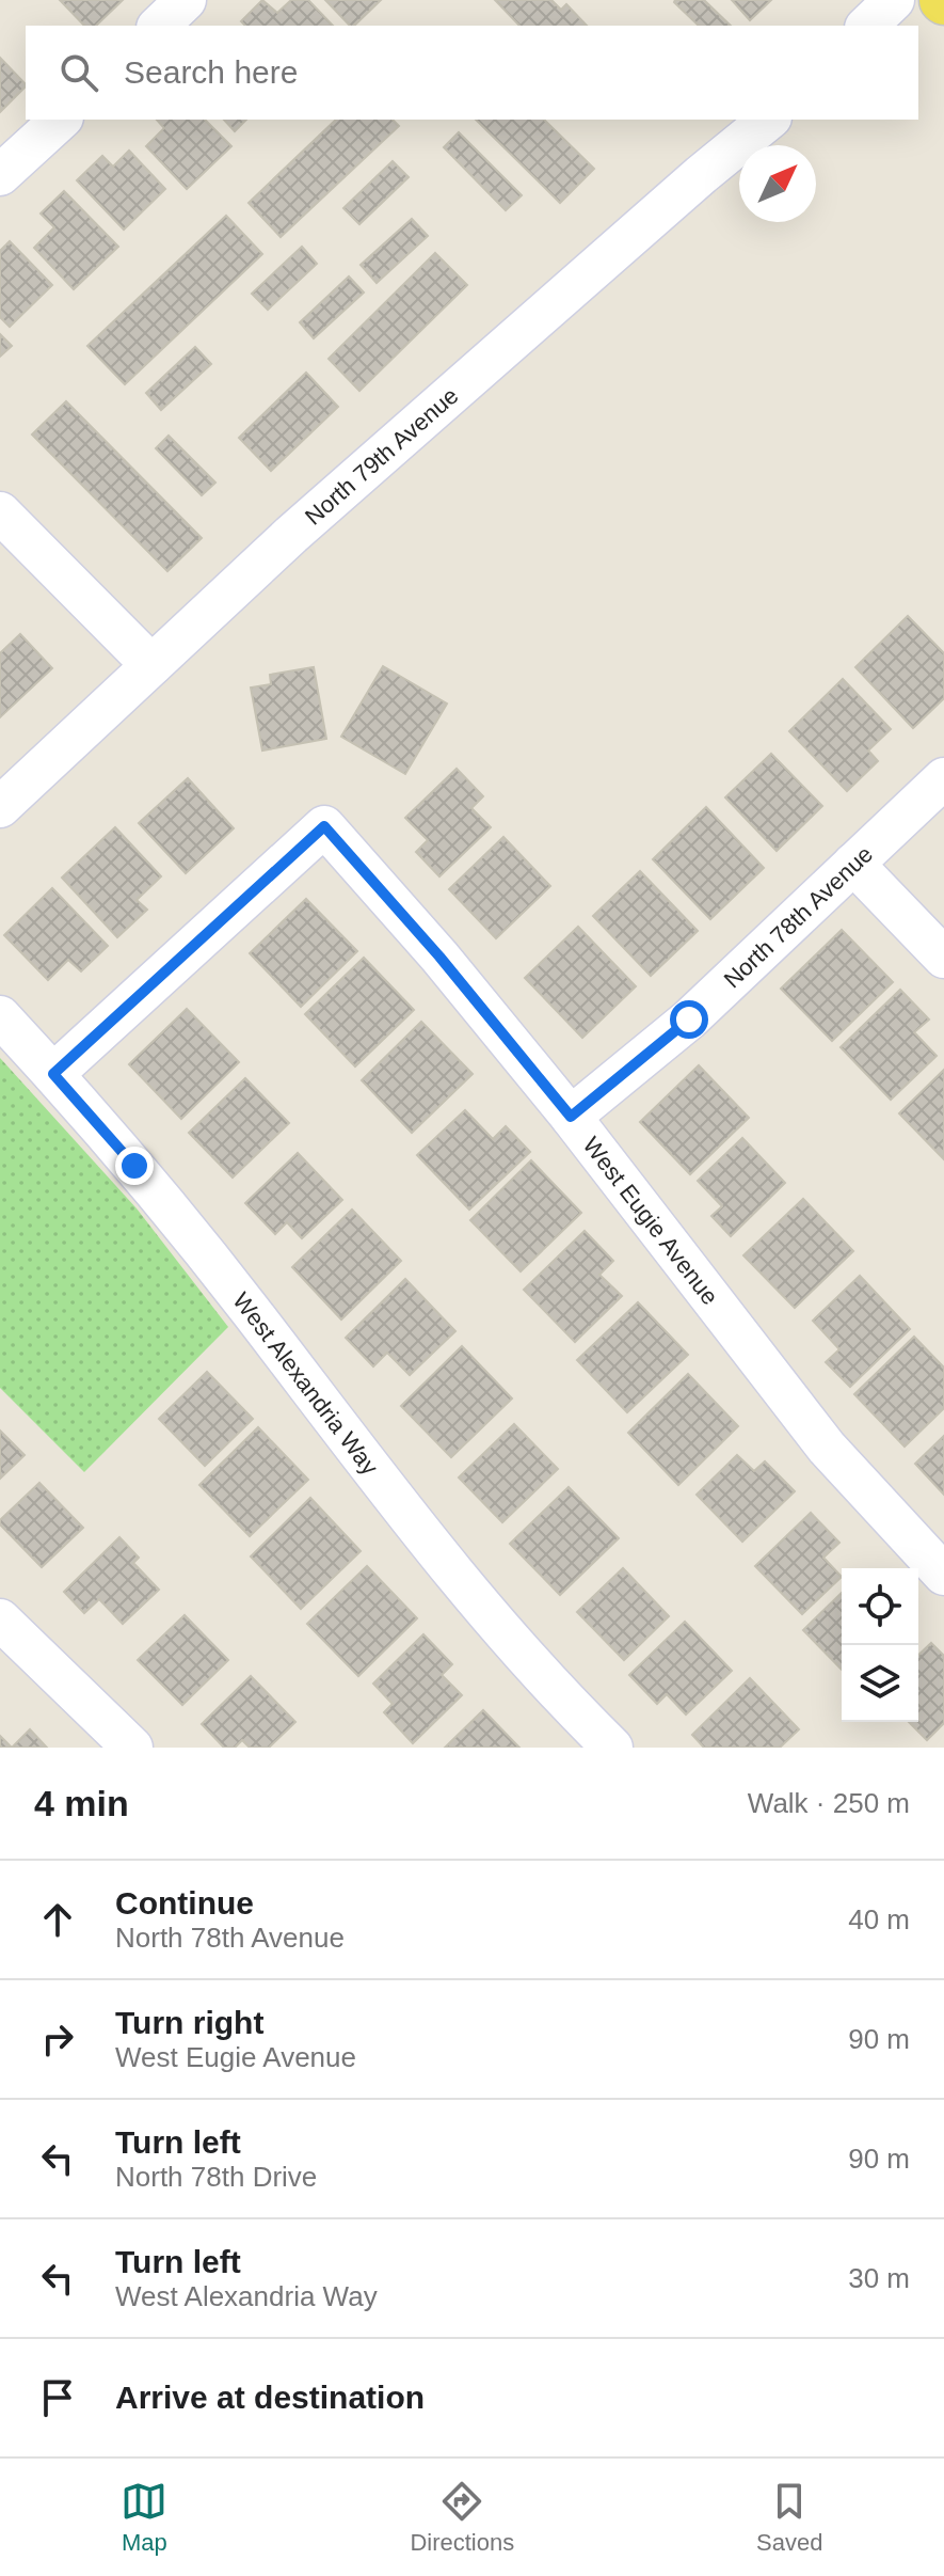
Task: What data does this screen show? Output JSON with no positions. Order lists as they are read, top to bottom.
{
  "streets": {
    "street": [
      "North 79th Avenue",
      "North 78th Avenue",
      "West Eugie Avenue",
      "West Alexandria Way"
    ]
  },
  "crossings": [
    ["North 78th Avenue", "West Eugie Avenue"],
    ["West Eugie Avenue", "West Alexandria Way"]
  ],
  "north": "top right",
  "page": {
    "search": "Search here",
    "heading": ["4 min", "Walk · 250 m"],
    "list": [
      ["Continue", "North 78th Avenue", "40 m"],
      ["Turn right", "West Eugie Avenue", "90 m"],
      ["Turn left", "North 78th Drive", "90 m"],
      ["Turn left", "West Alexandria Way", "30 m"],
      "Arrive at destination"
    ],
    "nav": ["Map", "Directions", "Saved"]
  }
}
